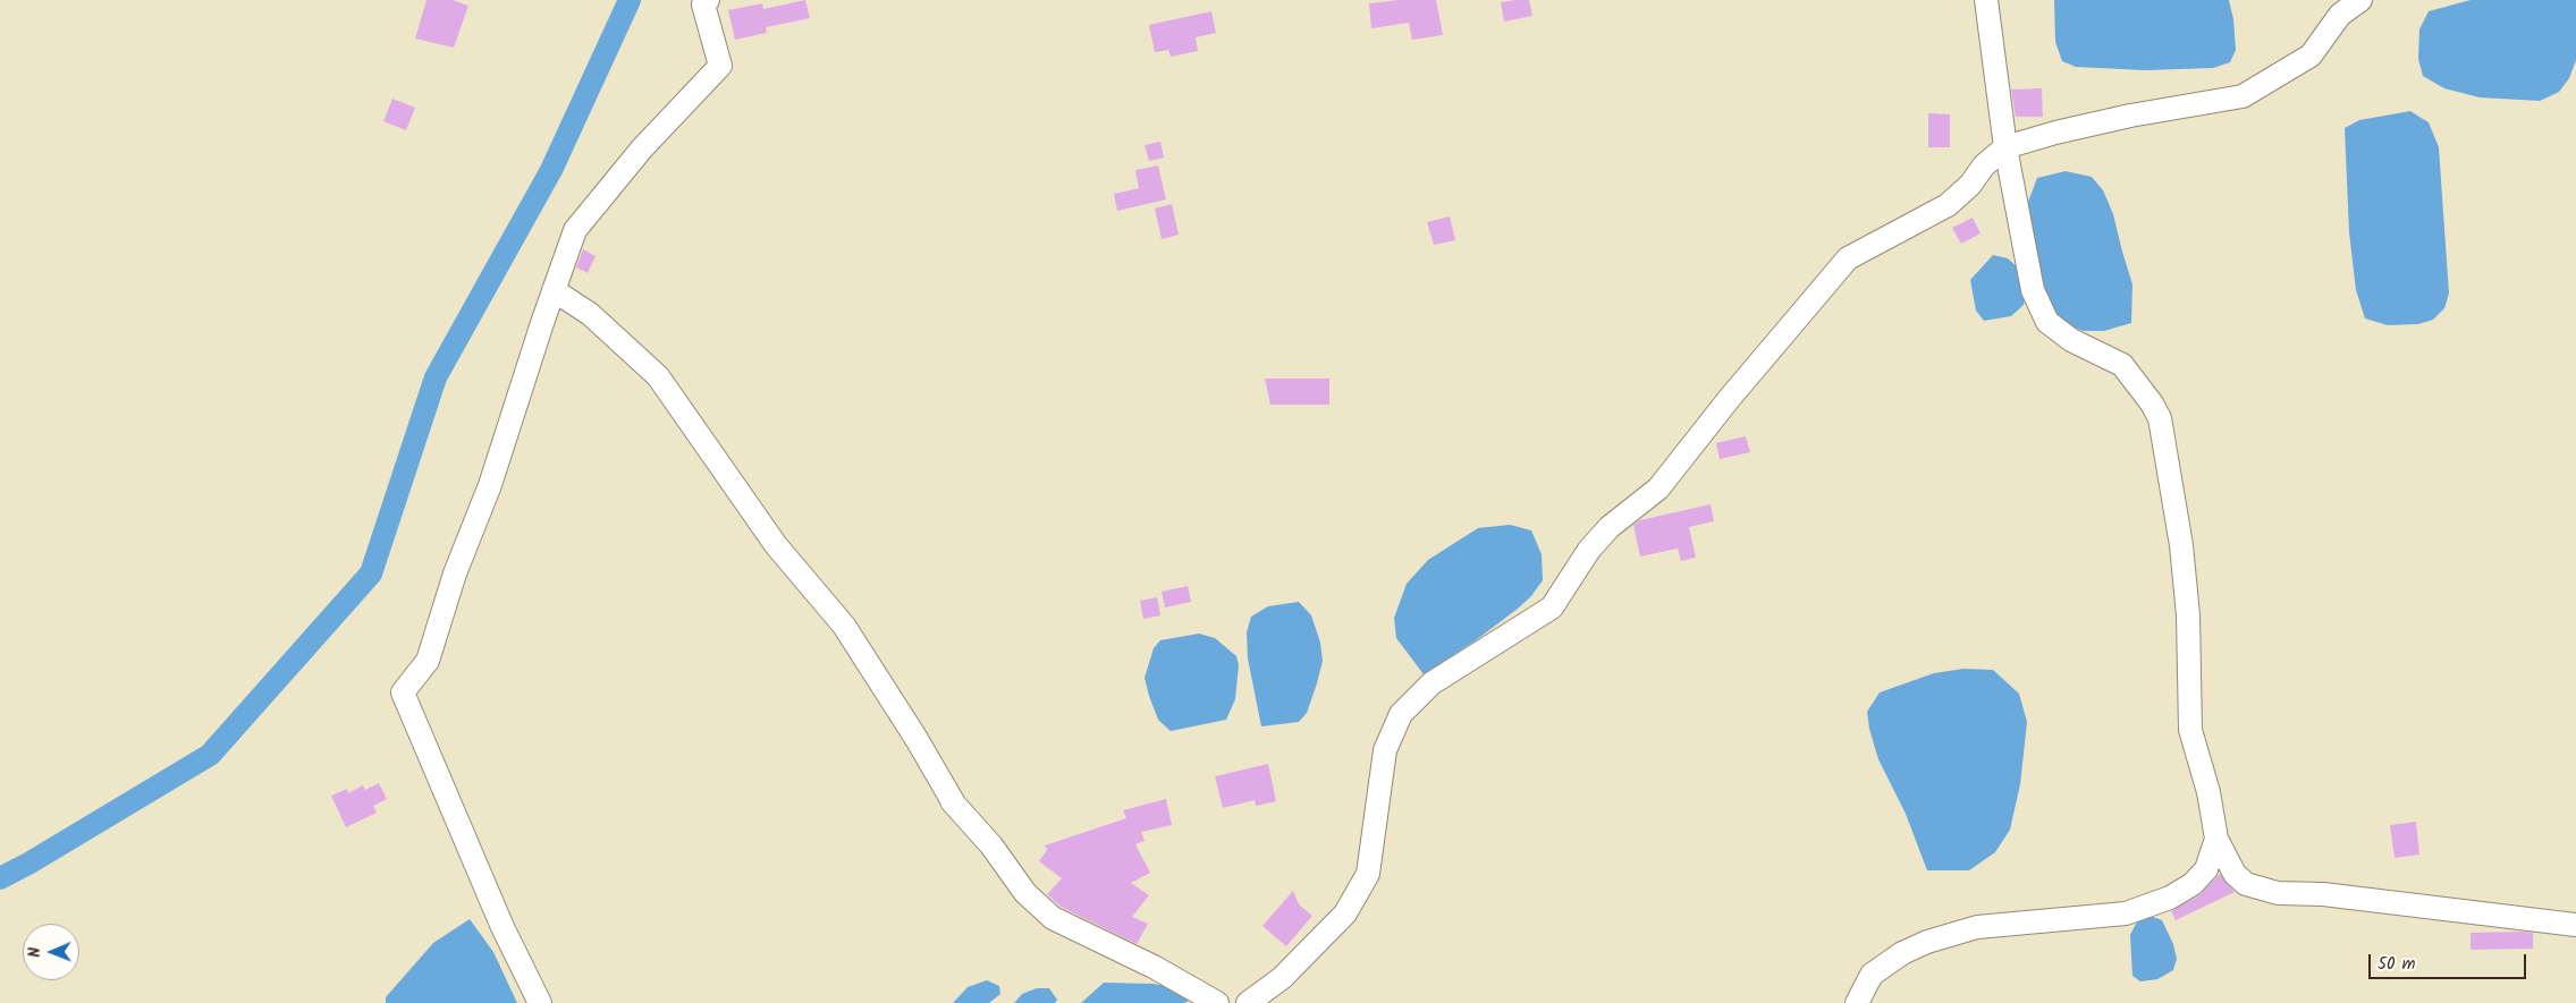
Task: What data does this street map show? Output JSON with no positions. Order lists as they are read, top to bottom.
{
  "scale_bar": "50 m",
  "north": "left"
}
